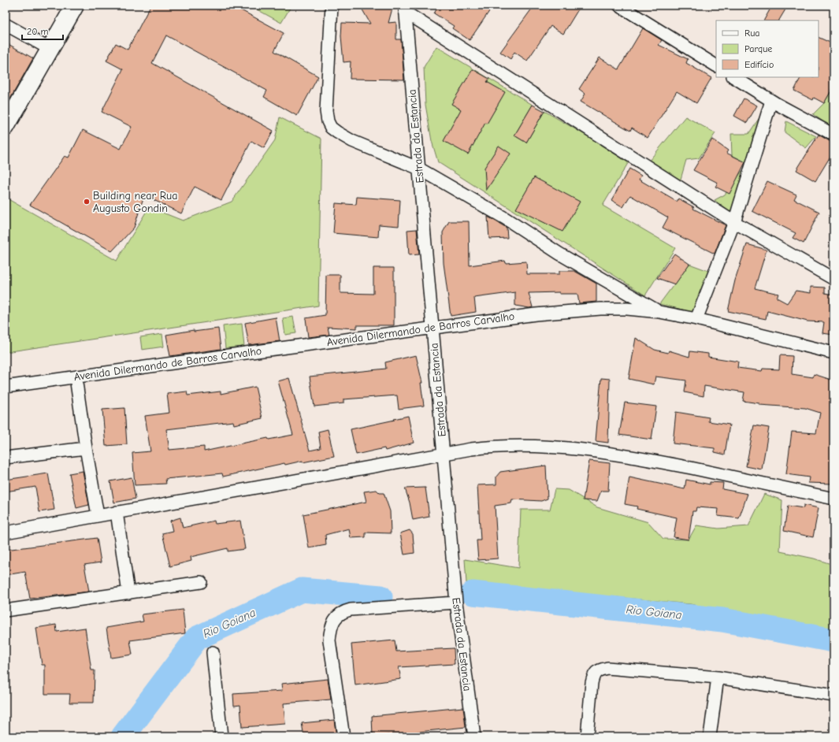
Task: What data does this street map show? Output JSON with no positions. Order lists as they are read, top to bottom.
{
  "streets": {
    "street": ["Estrada da Estancia", "Avenida Dilermando de Barros Carvalho"]
  },
  "crossings": [
    ["Estrada da Estancia", "Avenida Dilermando de Barros Carvalho"]
  ],
  "water": ["Rio Goiana"],
  "places": ["Building near Rua Augusto Gondin"],
  "legend": ["Rua", "Parque", "Edifício"],
  "scale_bar": "20 m"
}
